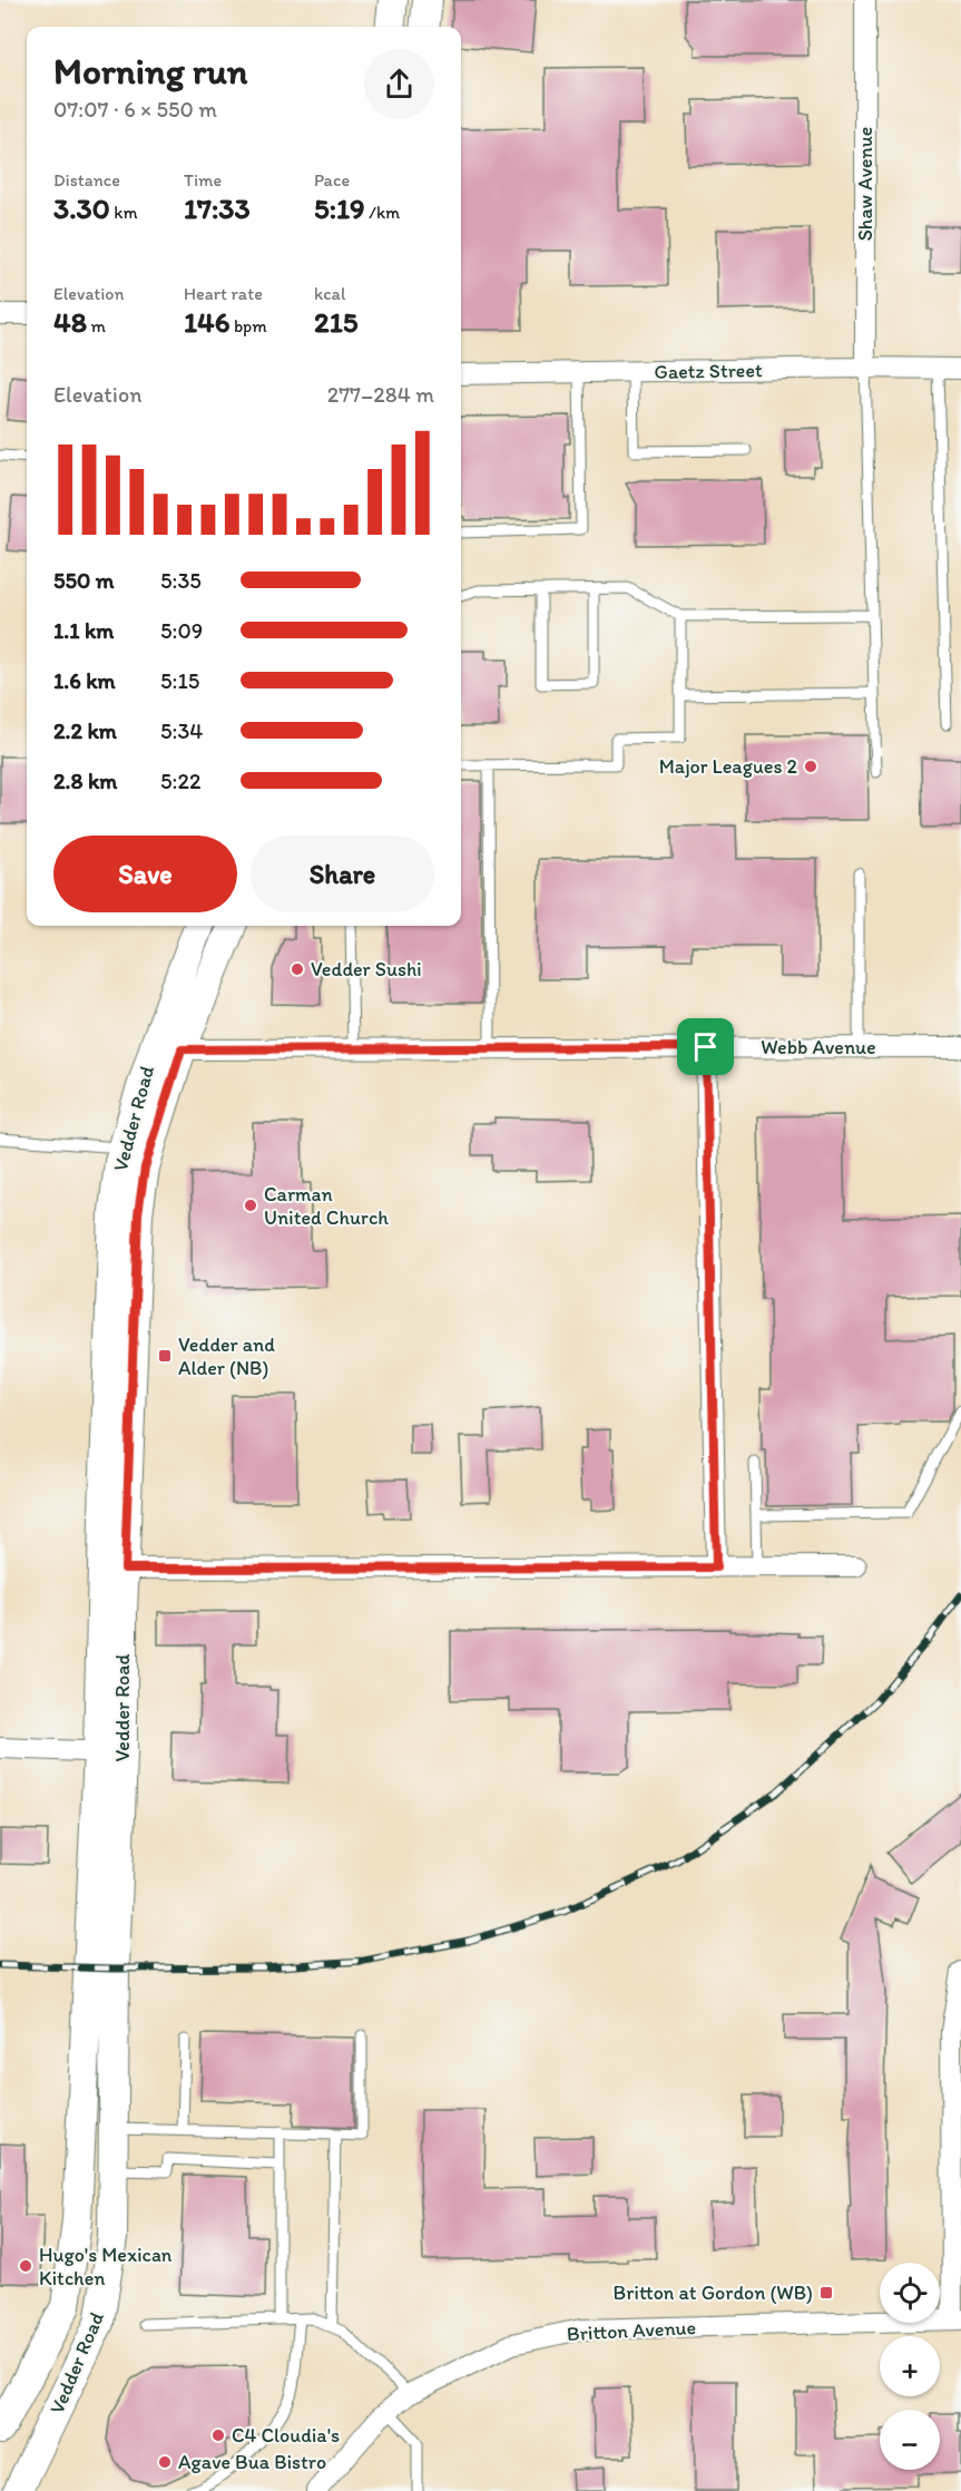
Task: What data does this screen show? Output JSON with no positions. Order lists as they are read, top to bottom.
{
  "streets": {
    "main road": ["Vedder Road"],
    "street": [
      "Shaw Avenue",
      "Gaetz Street",
      "Webb Avenue",
      "Britton Avenue"
    ]
  },
  "crossings": [
    ["Shaw Avenue", "Gaetz Street"],
    ["Webb Avenue", "Vedder Road"]
  ],
  "places": {
    "other": [
      "Major Leagues 2",
      "Vedder Sushi",
      "Carman United Church",
      "Hugo's Mexican Kitchen",
      "C4 Cloudia's",
      "Agave Bua Bistro"
    ],
    "transit": ["Vedder and Alder (NB)", "Britton at Gordon (WB)"]
  },
  "page": {
    "heading": ["Morning run", "07:07 · 6 × 550 m"],
    "stats": [
      ["Distance", "3.30 km"],
      ["Time", "17:33"],
      ["Pace", "5:19 /km"],
      ["Elevation", "48 m"],
      ["Heart rate", "146 bpm"],
      ["kcal", "215"]
    ],
    "chart": ["Elevation", "277–284 m"],
    "list": [
      {
        "name": "550 m",
        "note": "5:35"
      },
      {
        "name": "1.1 km",
        "note": "5:09"
      },
      {
        "name": "1.6 km",
        "note": "5:15"
      },
      {
        "name": "2.2 km",
        "note": "5:34"
      },
      {
        "name": "2.8 km",
        "note": "5:22"
      }
    ],
    "buttons": ["Save", "Share"],
    "map_buttons": ["+", "−"]
  }
}
